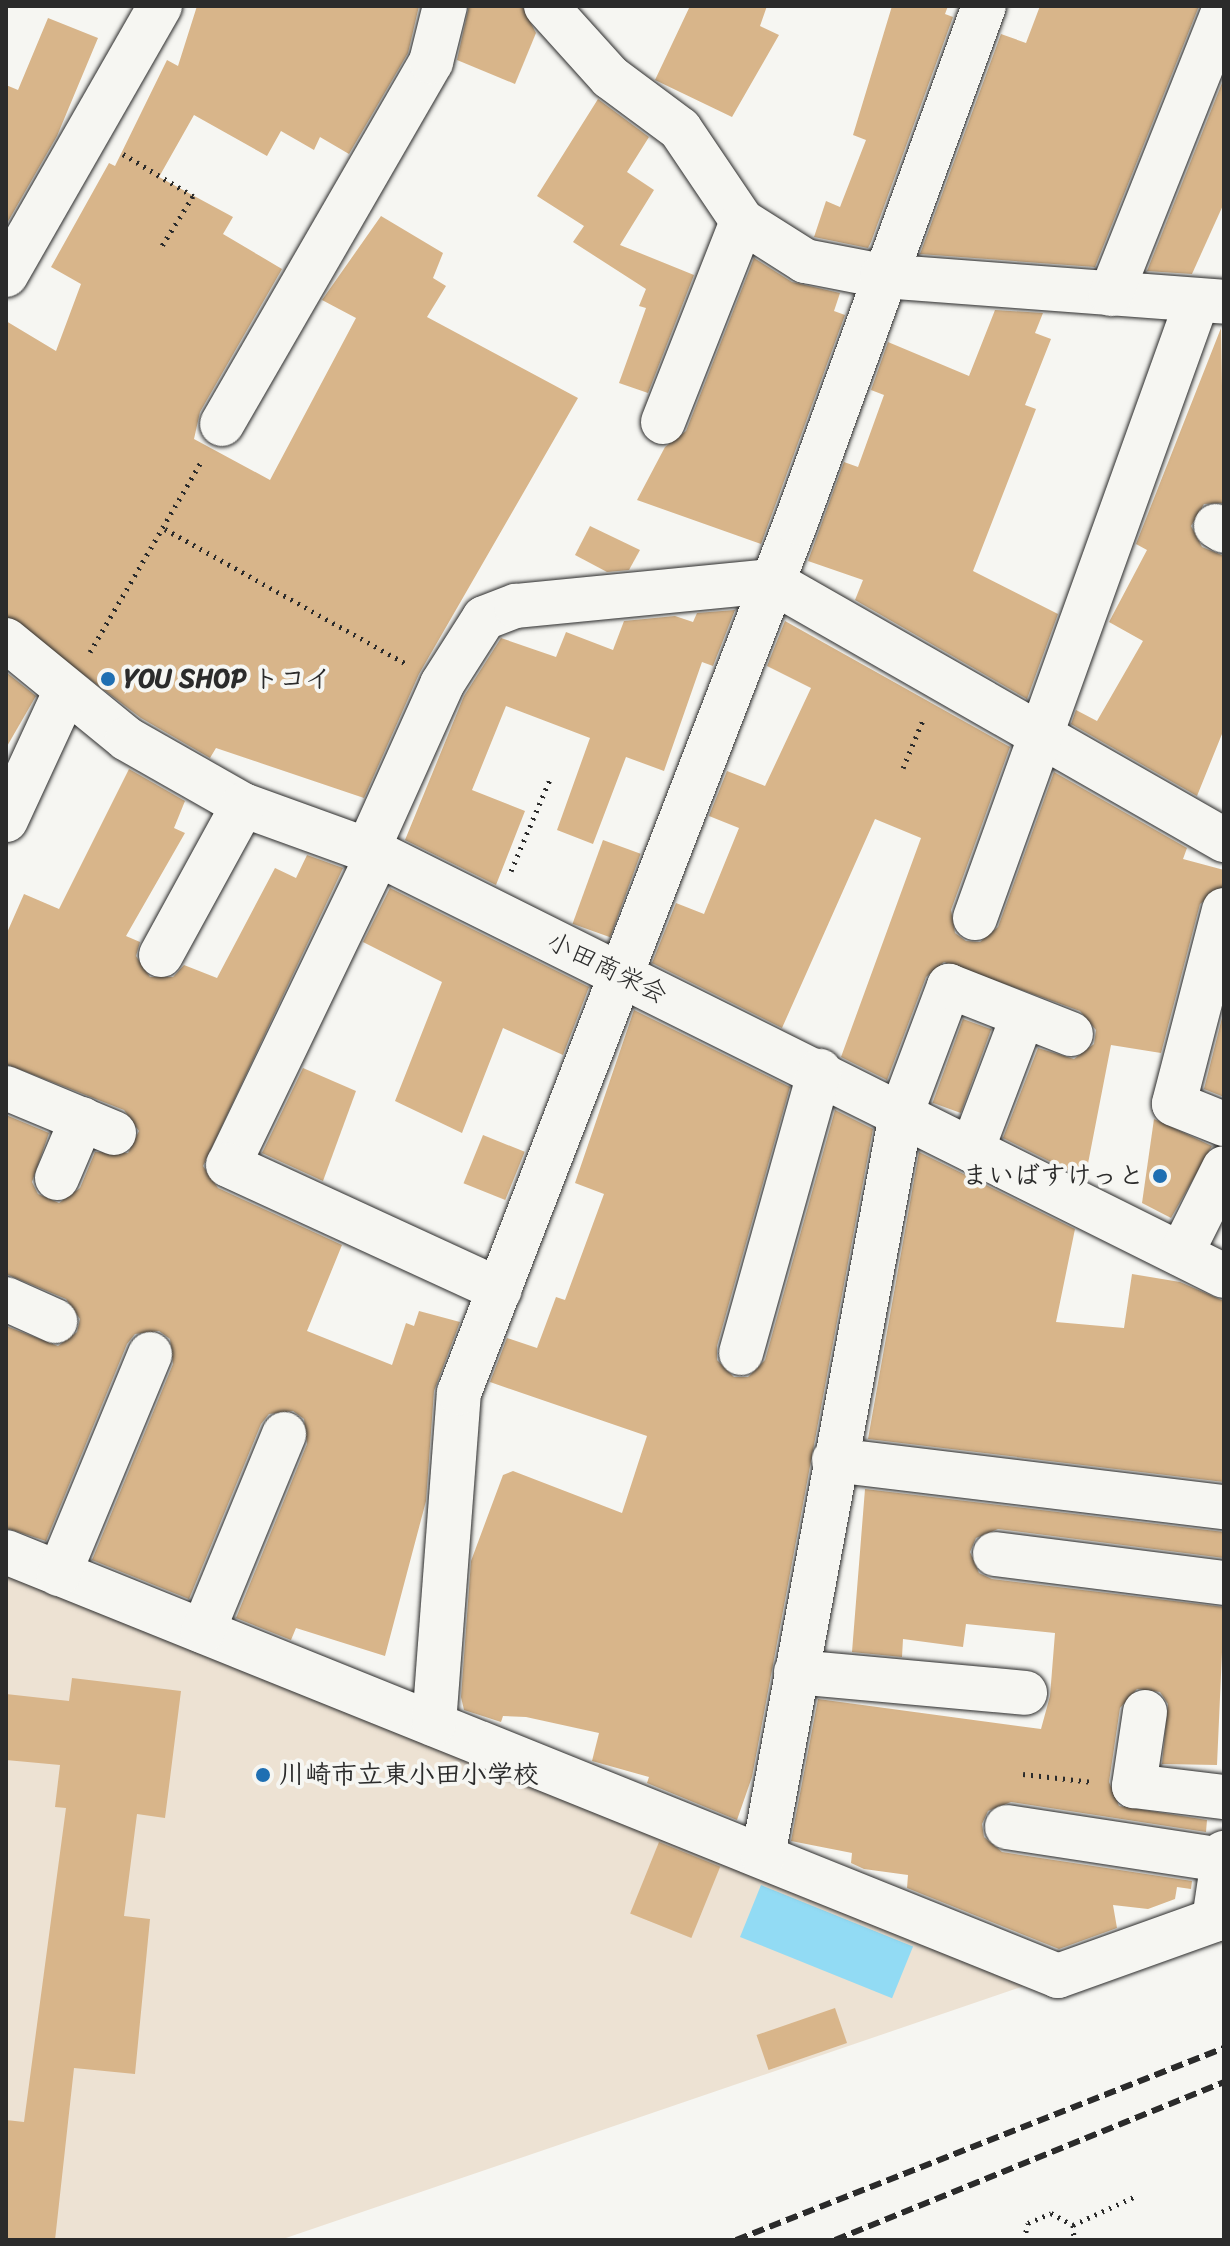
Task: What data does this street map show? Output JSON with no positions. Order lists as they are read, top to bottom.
{
  "streets": {
    "street": ["小田商栄会"]
  },
  "places": ["YOU SHOP トコイ", "まいばすけっと", "川崎市立東小田小学校"]
}
